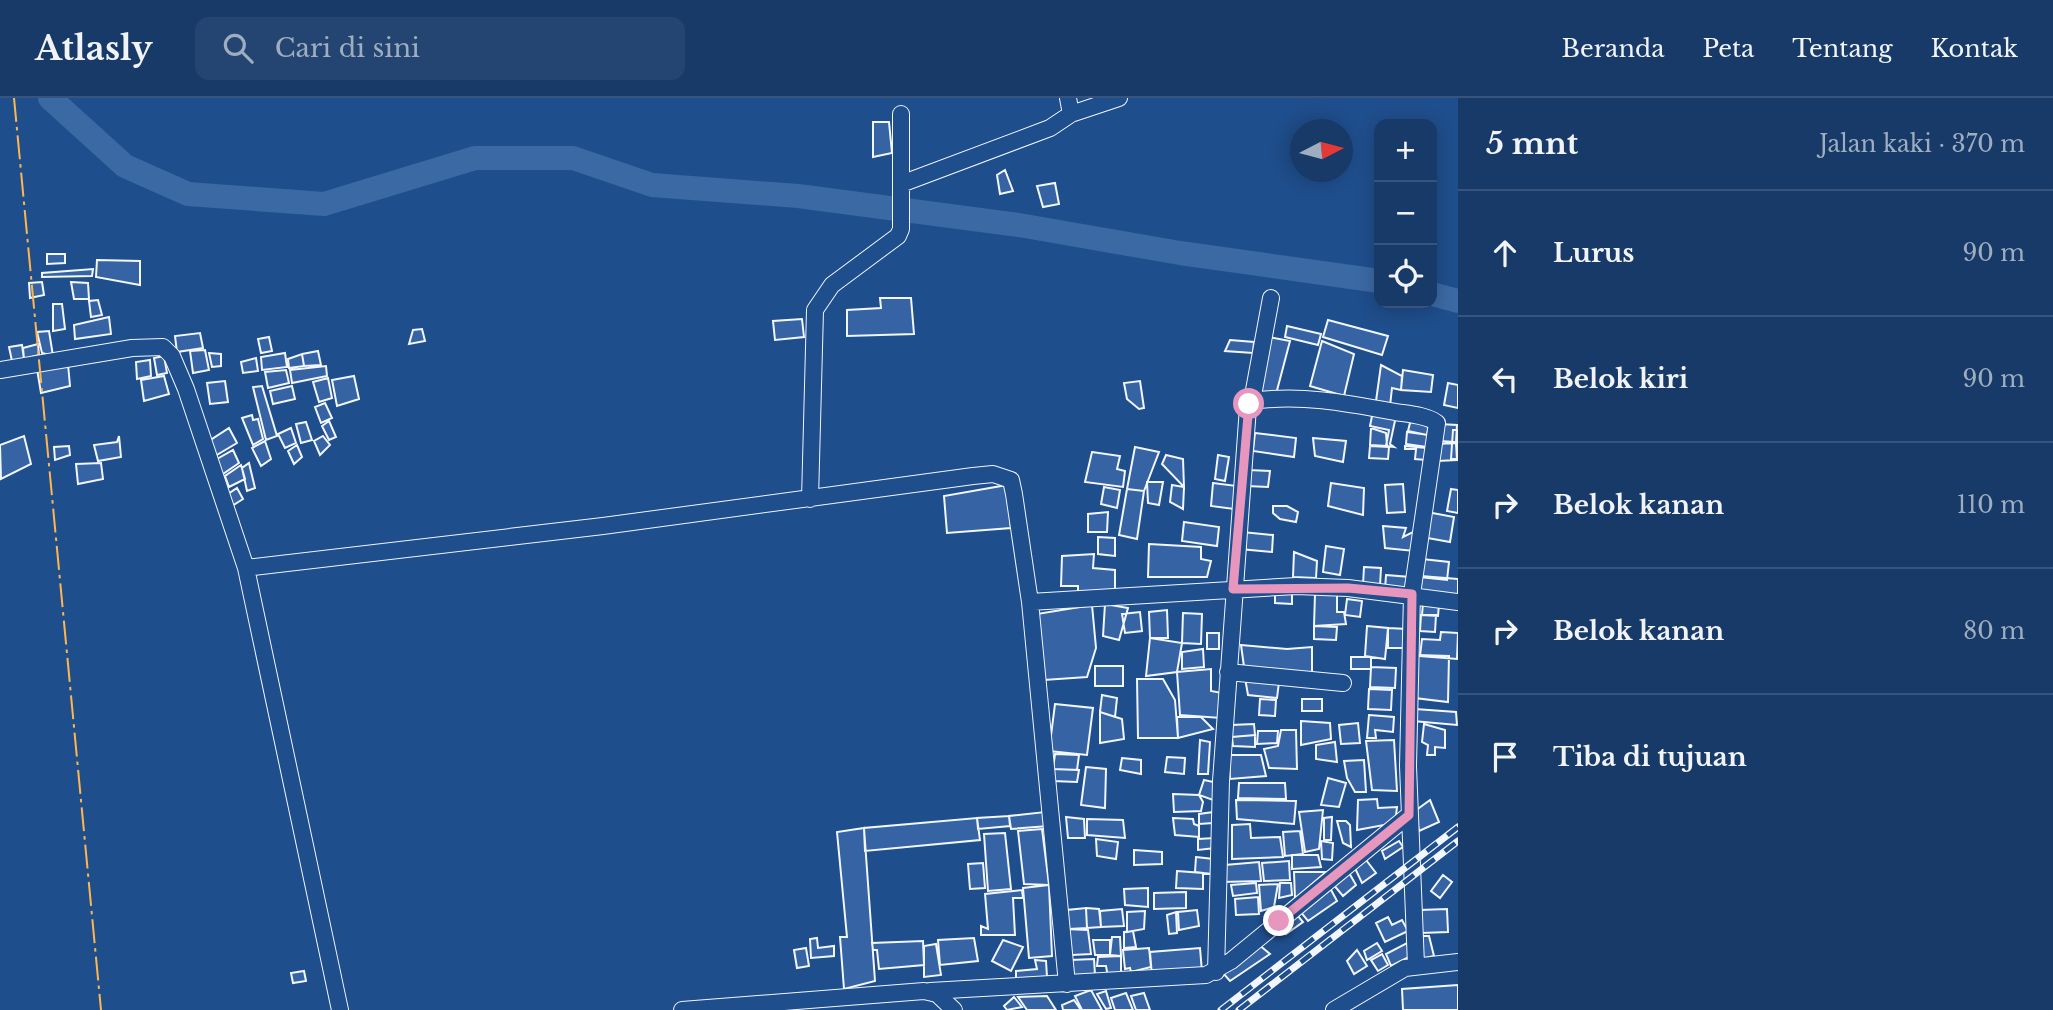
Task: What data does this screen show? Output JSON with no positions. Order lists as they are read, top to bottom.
{
  "north": "right",
  "page": {
    "header": "Atlasly",
    "search": "Cari di sini",
    "nav": [
      "Beranda",
      "Peta",
      "Tentang",
      "Kontak"
    ],
    "heading": ["5 mnt", "Jalan kaki · 370 m"],
    "map_buttons": ["+", "−"],
    "list": [
      ["Lurus", "90 m"],
      ["Belok kiri", "90 m"],
      ["Belok kanan", "110 m"],
      ["Belok kanan", "80 m"],
      "Tiba di tujuan"
    ]
  }
}
